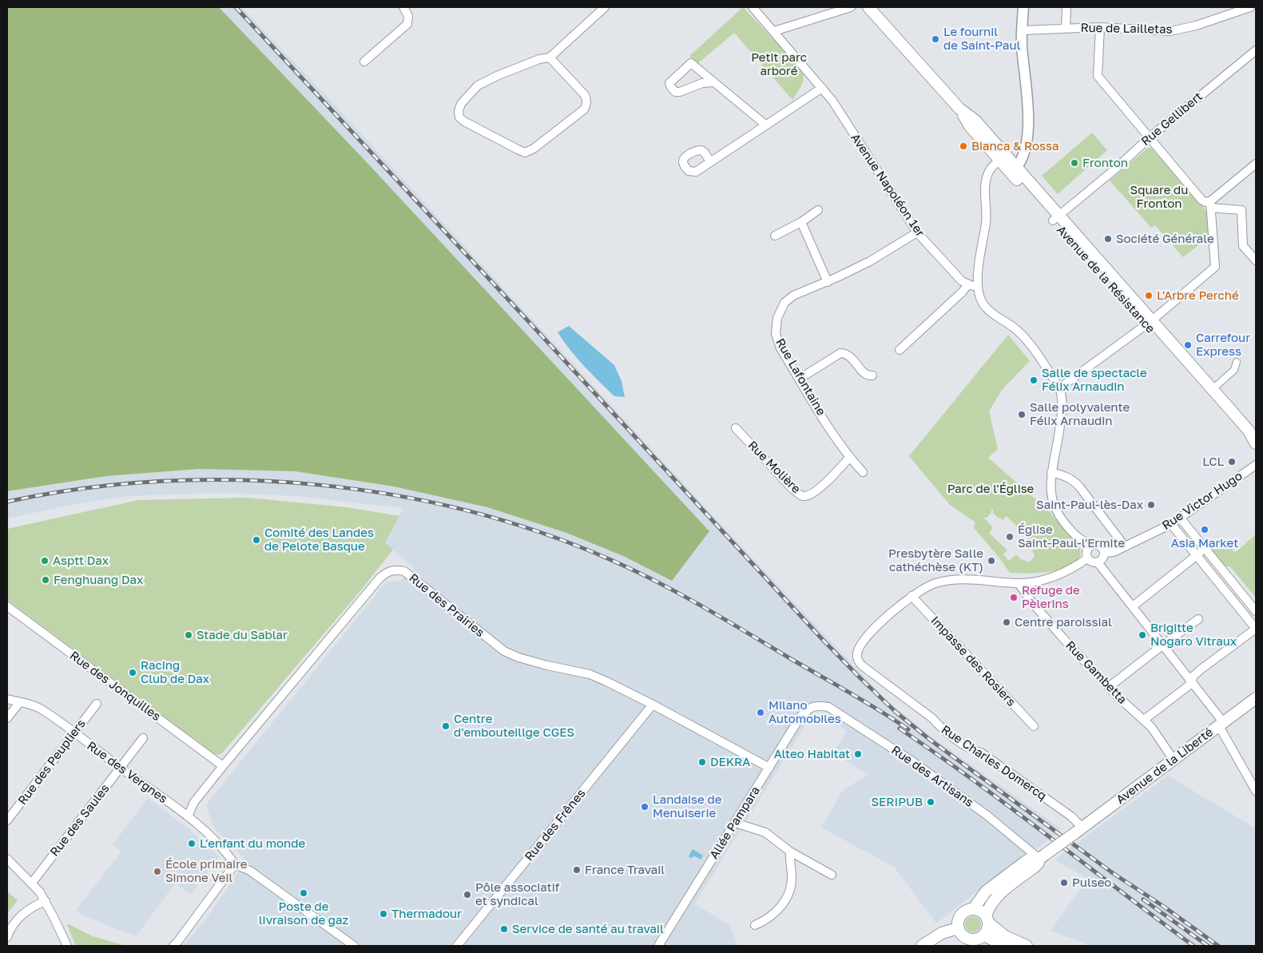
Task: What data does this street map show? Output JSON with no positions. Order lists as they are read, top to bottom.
{
  "streets": {
    "main road": ["Avenue de la Résistance", "Avenue de la Liberté"],
    "street": [
      "Rue de Lailletas",
      "Rue Gellibert",
      "Avenue Napoléon 1er",
      "Rue Lafontaine",
      "Rue Molière",
      "Rue Victor Hugo",
      "Rue des Prairies",
      "Impasse des Rosiers",
      "Rue Gambetta",
      "Rue des Jonquilles",
      "Rue des Peupliers",
      "Rue Charles Domercq",
      "Rue des Vergnes",
      "Rue des Artisans",
      "Rue des Saules",
      "Allée Pampara",
      "Rue des Frênes"
    ]
  },
  "crossings": [
    ["Rue Gellibert", "Avenue de la Résistance"],
    ["Avenue Napoléon 1er", "Rue Lafontaine"],
    ["Rue Lafontaine", "Rue Molière"],
    ["Rue des Prairies", "Rue des Jonquilles"],
    ["Rue des Prairies", "Rue des Vergnes"],
    ["Rue des Prairies", "Allée Pampara"],
    ["Rue des Prairies", "Rue des Frênes"],
    ["Impasse des Rosiers", "Rue Charles Domercq"],
    ["Rue Gambetta", "Avenue de la Liberté"],
    ["Rue des Peupliers", "Rue des Vergnes"],
    ["Rue Charles Domercq", "Avenue de la Liberté"],
    ["Avenue de la Liberté", "Rue des Artisans"],
    ["Rue des Vergnes", "Rue des Saules"],
    ["Rue des Artisans", "Allée Pampara"]
  ],
  "parks": ["Petit parc arboré", "Square du Fronton", "Parc de l'Église"],
  "places": [
    "Le fournil de Saint-Paul",
    "Bianca & Rossa",
    "Fronton",
    "Société Générale",
    "L'Arbre Perché",
    "Carrefour Express",
    "Salle de spectacle Félix Arnaudin",
    "Salle polyvalente Félix Arnaudin",
    "LCL",
    "Saint-Paul-lès-Dax",
    "Asia Market",
    "Église Saint-Paul-l'Ermite",
    "Comité des Landes de Pelote Basque",
    "Asptt Dax",
    "Presbytère Salle cathéchèse (KT)",
    "Fenghuang Dax",
    "Refuge de Pèlerins",
    "Centre paroissial",
    "Stade du Sablar",
    "Brigitte Nogaro Vitraux",
    "Racing Club de Dax",
    "Milano Automobiles",
    "Centre d'embouteillge CGES",
    "Alteo Habitat",
    "DEKRA",
    "SERIPUB",
    "Landaise de Menuiserie",
    "L'enfant du monde",
    "France Travail",
    "École primaire Simone Veil",
    "Pulseo",
    "Poste de livraison de gaz",
    "Pôle associatif et syndical",
    "Thermadour",
    "Service de santé au travail"
  ]
}
